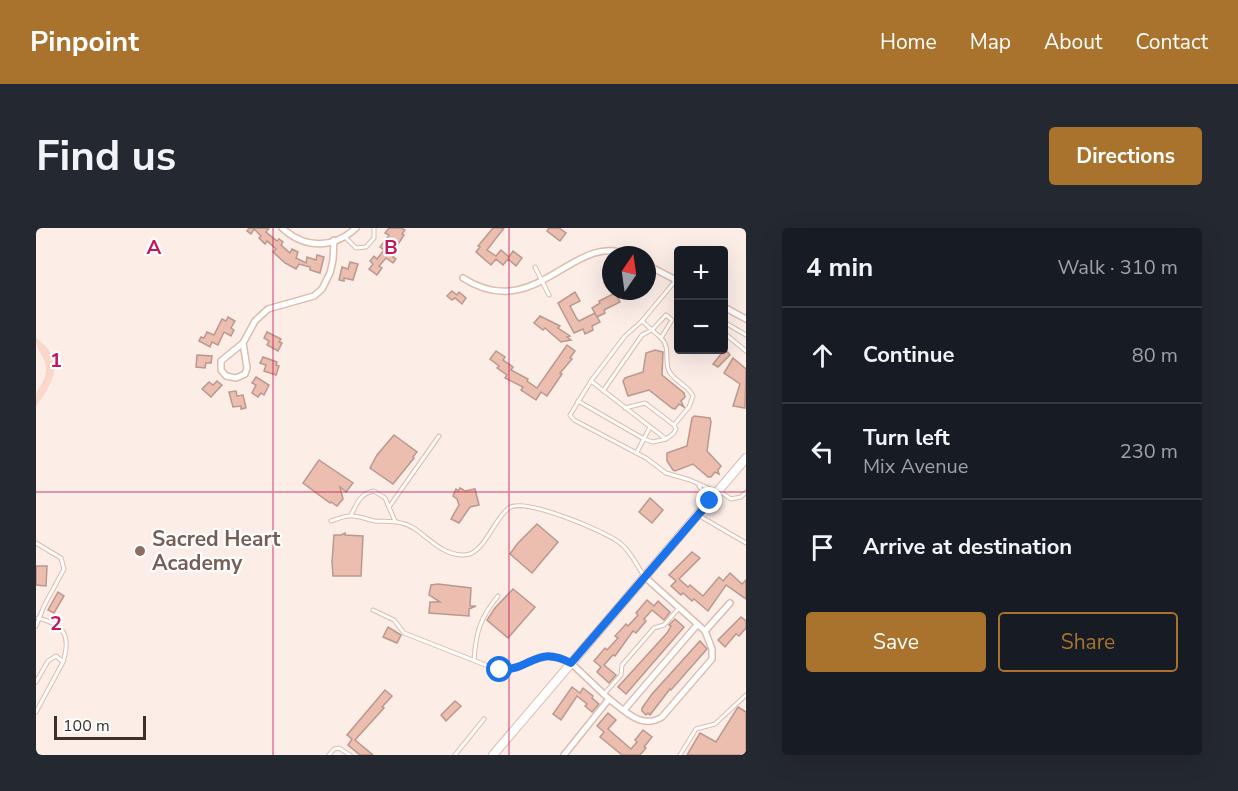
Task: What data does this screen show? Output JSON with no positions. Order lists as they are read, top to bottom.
{
  "places": ["Sacred Heart Academy"],
  "scale_bar": "100 m",
  "north": "top",
  "page": {
    "header": "Pinpoint",
    "nav": [
      "Home",
      "Map",
      "About",
      "Contact"
    ],
    "buttons": [
      "Directions",
      ["Save", "Share"]
    ],
    "title": "Find us",
    "heading": ["4 min", "Walk · 310 m"],
    "map_buttons": ["+", "−"],
    "list": [
      ["Continue", "80 m"],
      ["Turn left", "Mix Avenue", "230 m"],
      "Arrive at destination"
    ],
    "scale": "100 m"
  },
  "grid": {
    "columns": ["A", "B"],
    "rows": ["1", "2"]
  }
}
